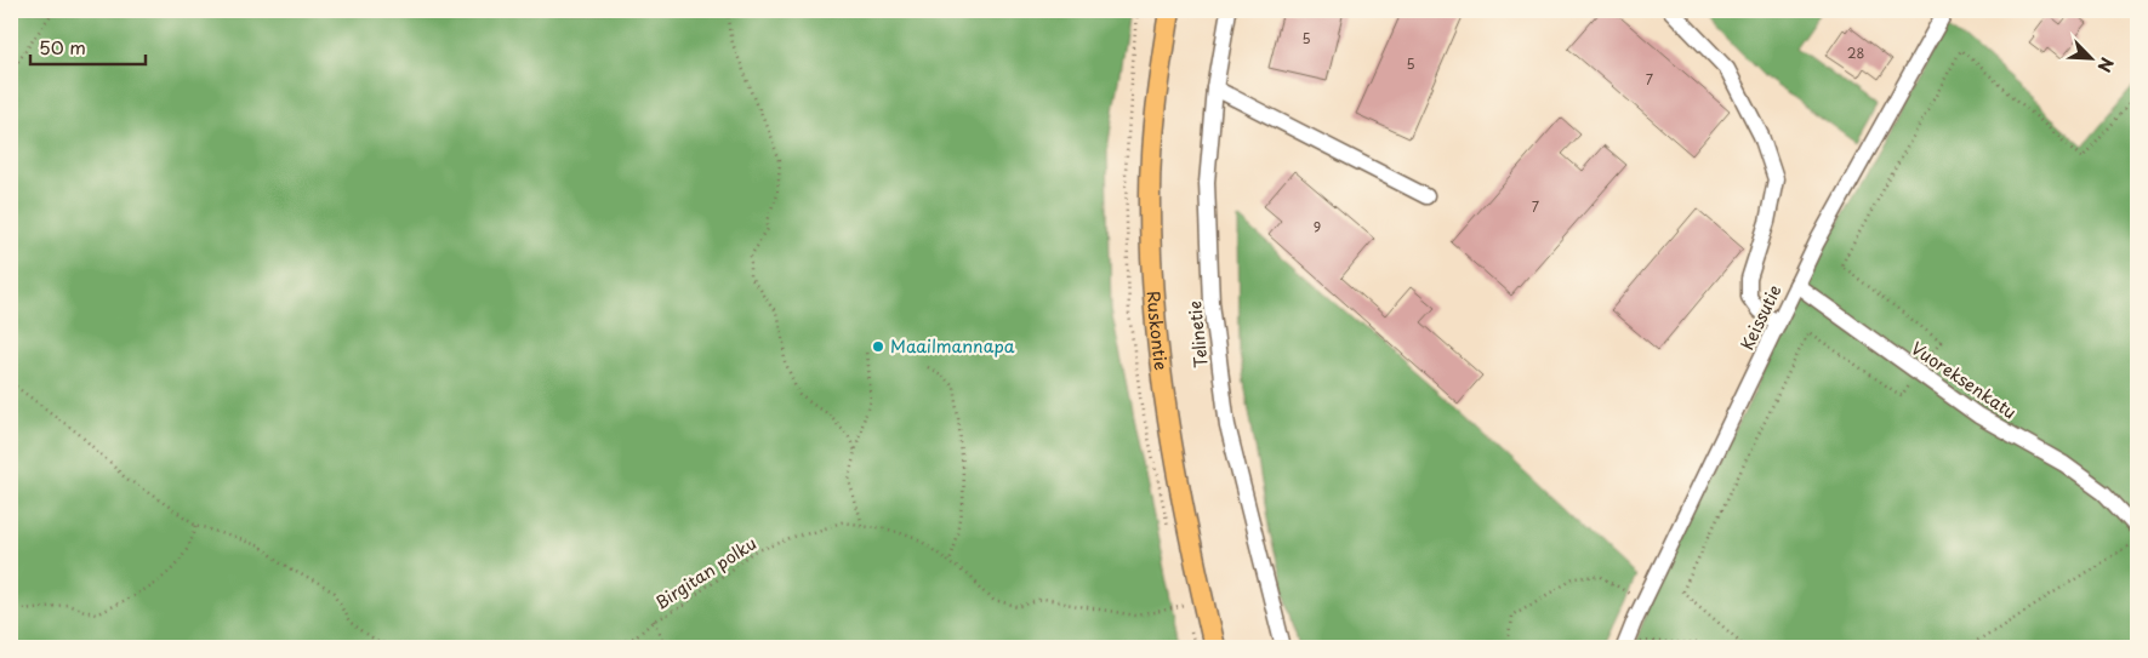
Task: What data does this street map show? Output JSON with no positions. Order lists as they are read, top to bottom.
{
  "streets": {
    "main road": ["Ruskontie"],
    "street": ["Keissutie", "Telinetie", "Vuoreksenkatu"],
    "path": ["Birgitan polku"]
  },
  "crossings": [
    ["Keissutie", "Vuoreksenkatu"]
  ],
  "places": ["Maailmannapa"],
  "house_numbers": [
    "5",
    "28",
    "5",
    "7",
    "7",
    "9"
  ],
  "scale_bar": "50 m",
  "north": "bottom right"
}
